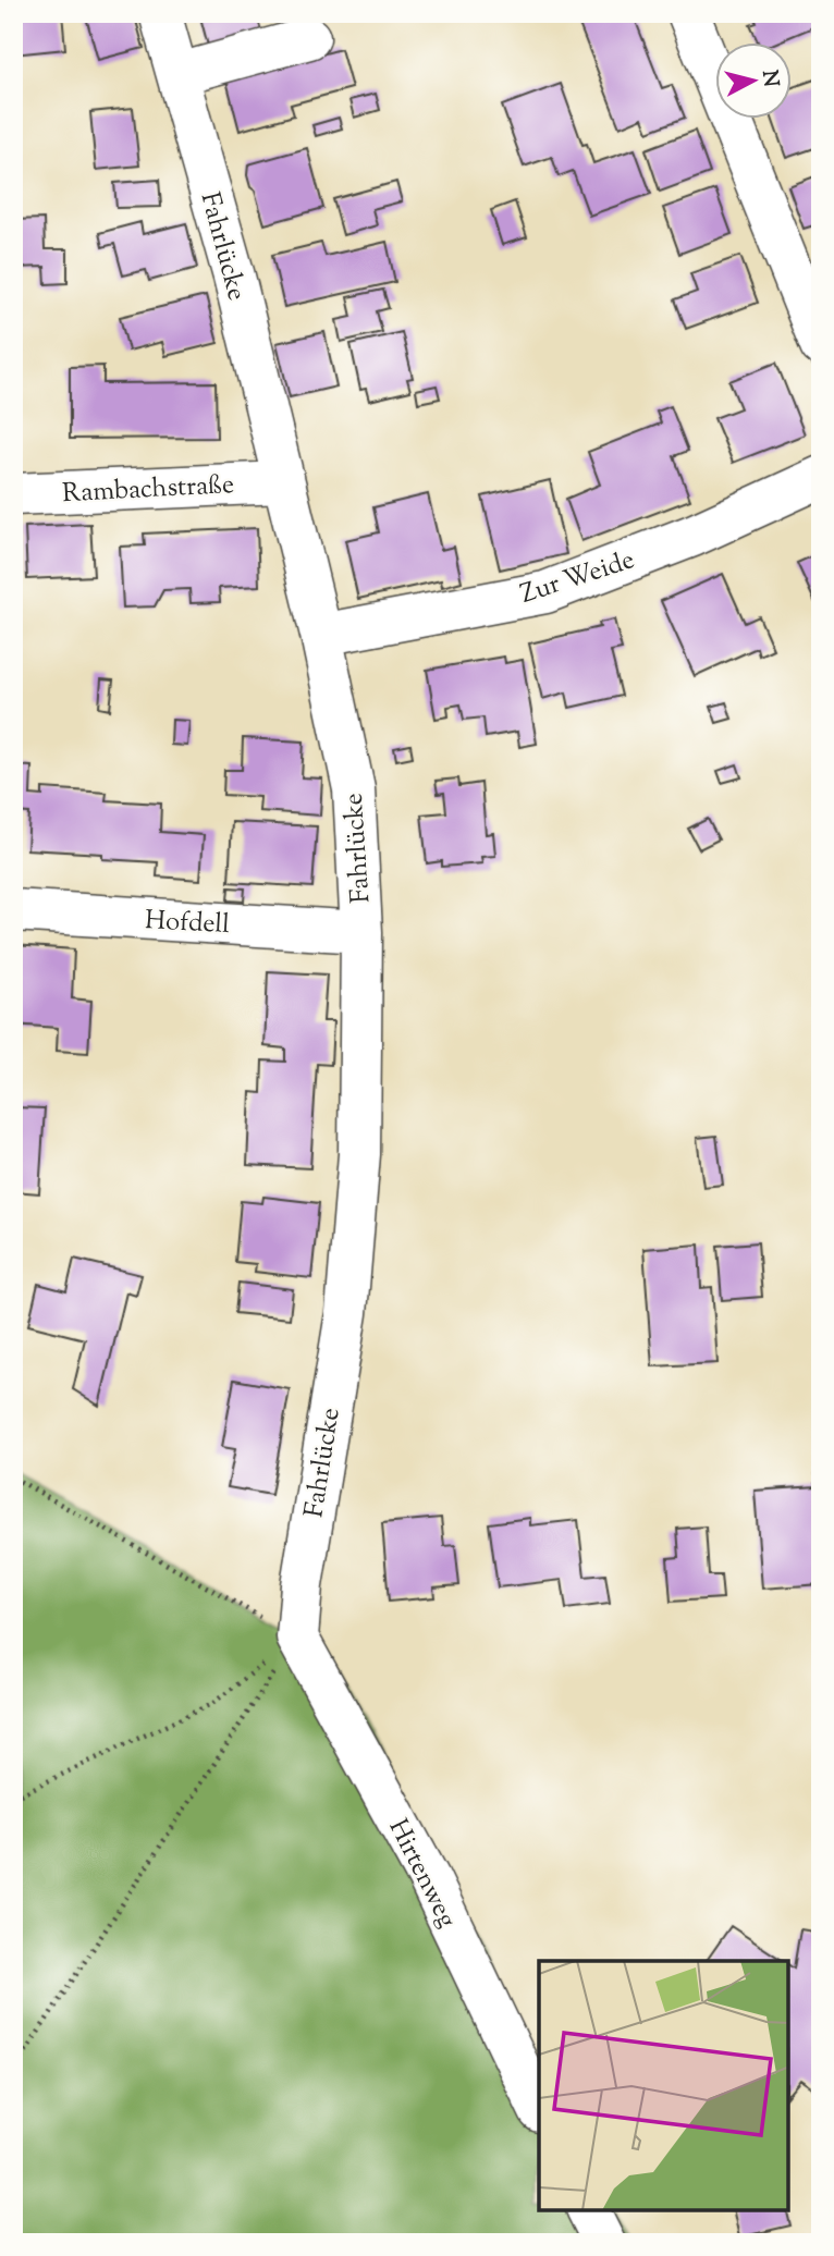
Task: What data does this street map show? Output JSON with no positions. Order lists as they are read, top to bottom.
{
  "streets": {
    "street": [
      "Fahrlücke",
      "Rambachstraße",
      "Zur Weide",
      "Hofdell",
      "Hirtenweg"
    ]
  },
  "crossings": [
    ["Fahrlücke", "Rambachstraße"],
    ["Fahrlücke", "Zur Weide"],
    ["Fahrlücke", "Hofdell"],
    ["Fahrlücke", "Hirtenweg"]
  ],
  "north": "right"
}
